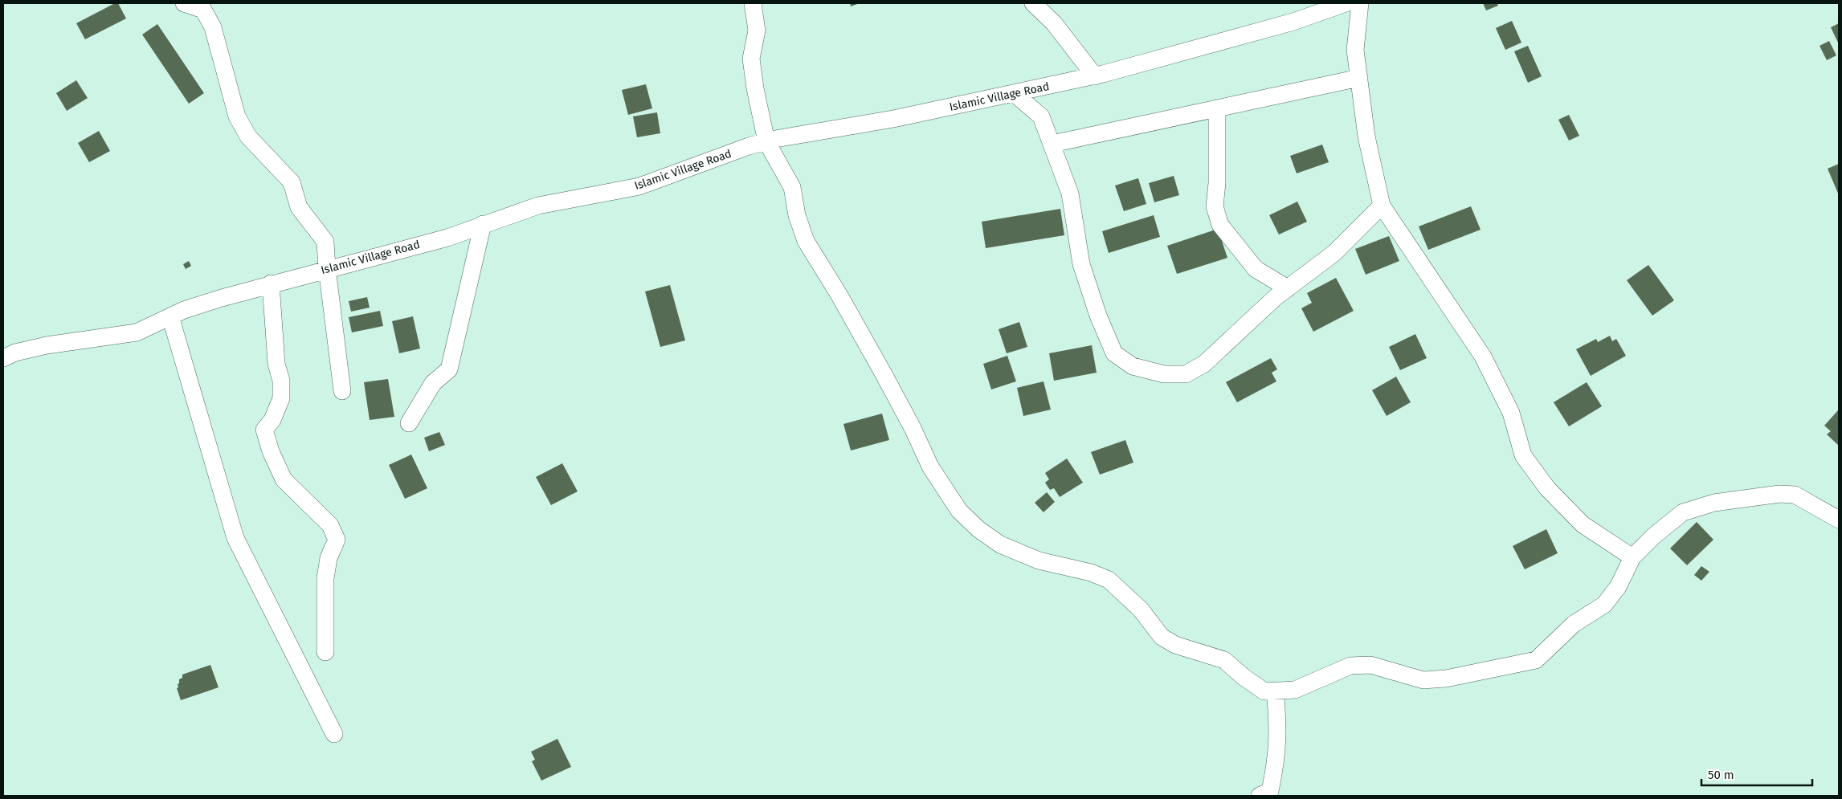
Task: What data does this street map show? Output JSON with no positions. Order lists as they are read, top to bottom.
{
  "streets": {
    "street": ["Islamic Village Road"]
  },
  "scale_bar": "50 m"
}
